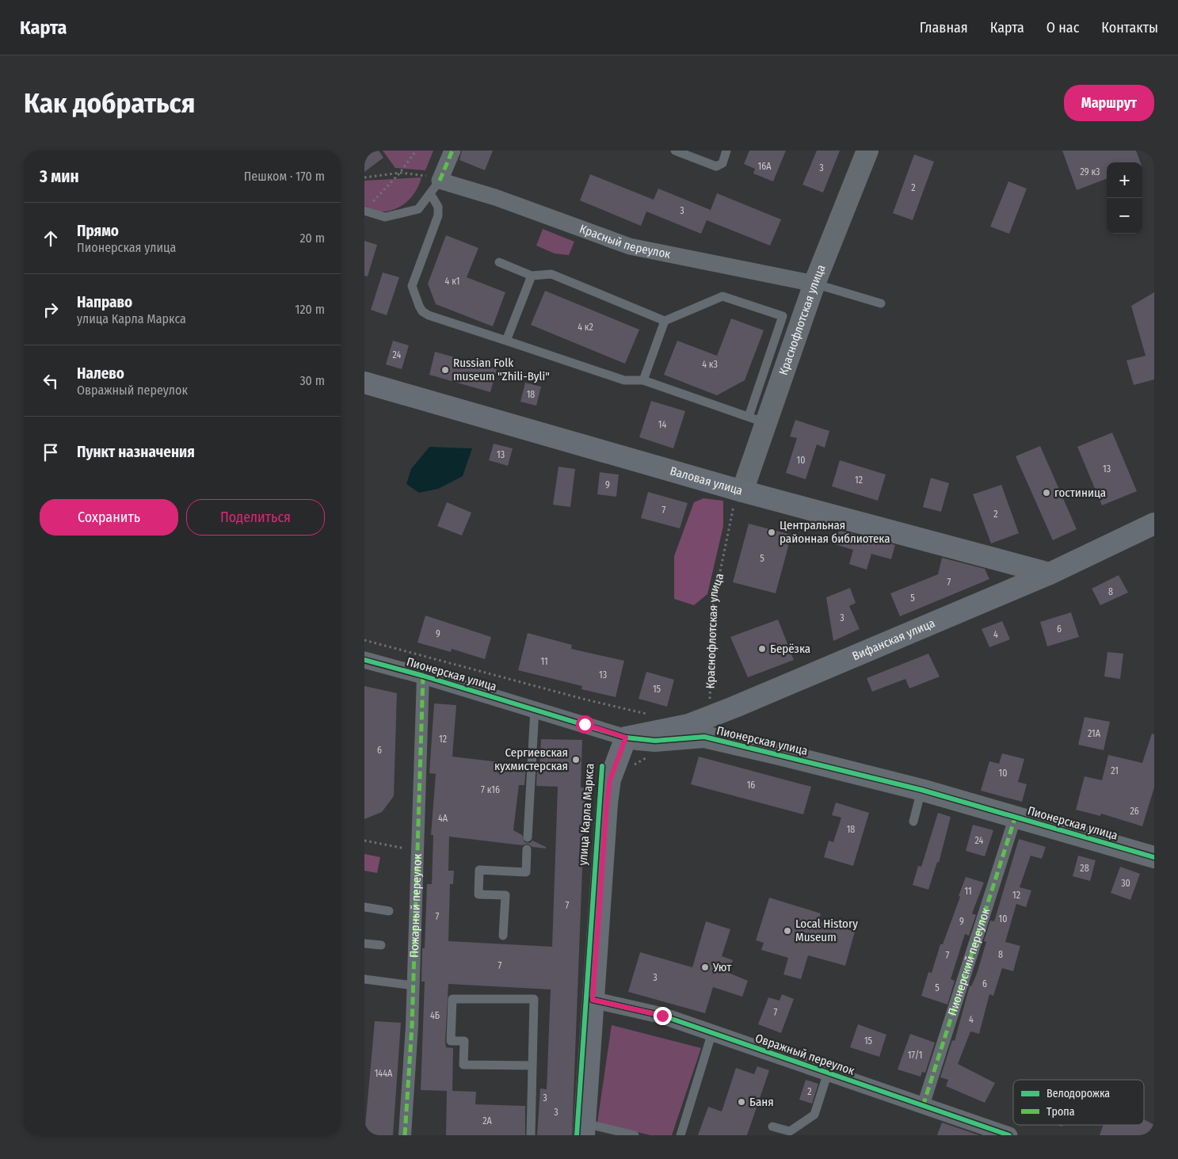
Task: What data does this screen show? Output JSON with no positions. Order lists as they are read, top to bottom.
{
  "streets": {
    "main road": ["Валовая улица", "Вифанская улица", "улица Карла Маркса"],
    "street": [
      "Красный переулок",
      "Краснофлотская улица",
      "Пионерская улица",
      "Пожарный переулок",
      "Пионерский переулок",
      "Овражный переулок"
    ]
  },
  "crossings": [
    ["Красный переулок", "Краснофлотская улица"],
    ["Краснофлотская улица", "Валовая улица"],
    ["Валовая улица", "Вифанская улица"],
    ["Вифанская улица", "Пионерская улица"],
    ["Вифанская улица", "улица Карла Маркса"],
    ["Пионерская улица", "улица Карла Маркса"],
    ["Пионерская улица", "Пожарный переулок"],
    ["Пионерская улица", "Пионерский переулок"],
    ["улица Карла Маркса", "Овражный переулок"],
    ["Пионерский переулок", "Овражный переулок"]
  ],
  "places": [
    "Russian Folk museum \"Zhili-Byli\"",
    "гостиница",
    "Центральная районная библиотека",
    "Берёзка",
    "Сергиевская кухмистерская",
    "Local History Museum",
    "Уют",
    "Баня"
  ],
  "house_numbers": [
    "16А",
    "3",
    "29 к3",
    "2",
    "3",
    "4 к1",
    "4 к2",
    "24",
    "4 к3",
    "18",
    "14",
    "13",
    "10",
    "13",
    "12",
    "9",
    "7",
    "2",
    "5",
    "7",
    "8",
    "5",
    "3",
    "6",
    "9",
    "4",
    "11",
    "13",
    "15",
    "21А",
    "12",
    "6",
    "21",
    "10",
    "16",
    "7 к16",
    "26",
    "4А",
    "18",
    "24",
    "28",
    "30",
    "11",
    "12",
    "7",
    "7",
    "10",
    "9",
    "8",
    "7",
    "7",
    "3",
    "6",
    "5",
    "7",
    "4Б",
    "4",
    "15",
    "17/1",
    "144А",
    "2",
    "3",
    "3",
    "2А"
  ],
  "legend": ["Велодорожка", "Тропа"],
  "page": {
    "header": "Карта",
    "nav": [
      "Главная",
      "Карта",
      "О нас",
      "Контакты"
    ],
    "buttons": [
      "Маршрут",
      ["Сохранить", "Поделиться"]
    ],
    "title": "Как добраться",
    "heading": ["3 мин", "Пешком · 170 m"],
    "map_buttons": ["+", "−"],
    "list": [
      ["Прямо", "Пионерская улица", "20 m"],
      ["Направо", "улица Карла Маркса", "120 m"],
      ["Налево", "Овражный переулок", "30 m"],
      "Пункт назначения"
    ]
  }
}
